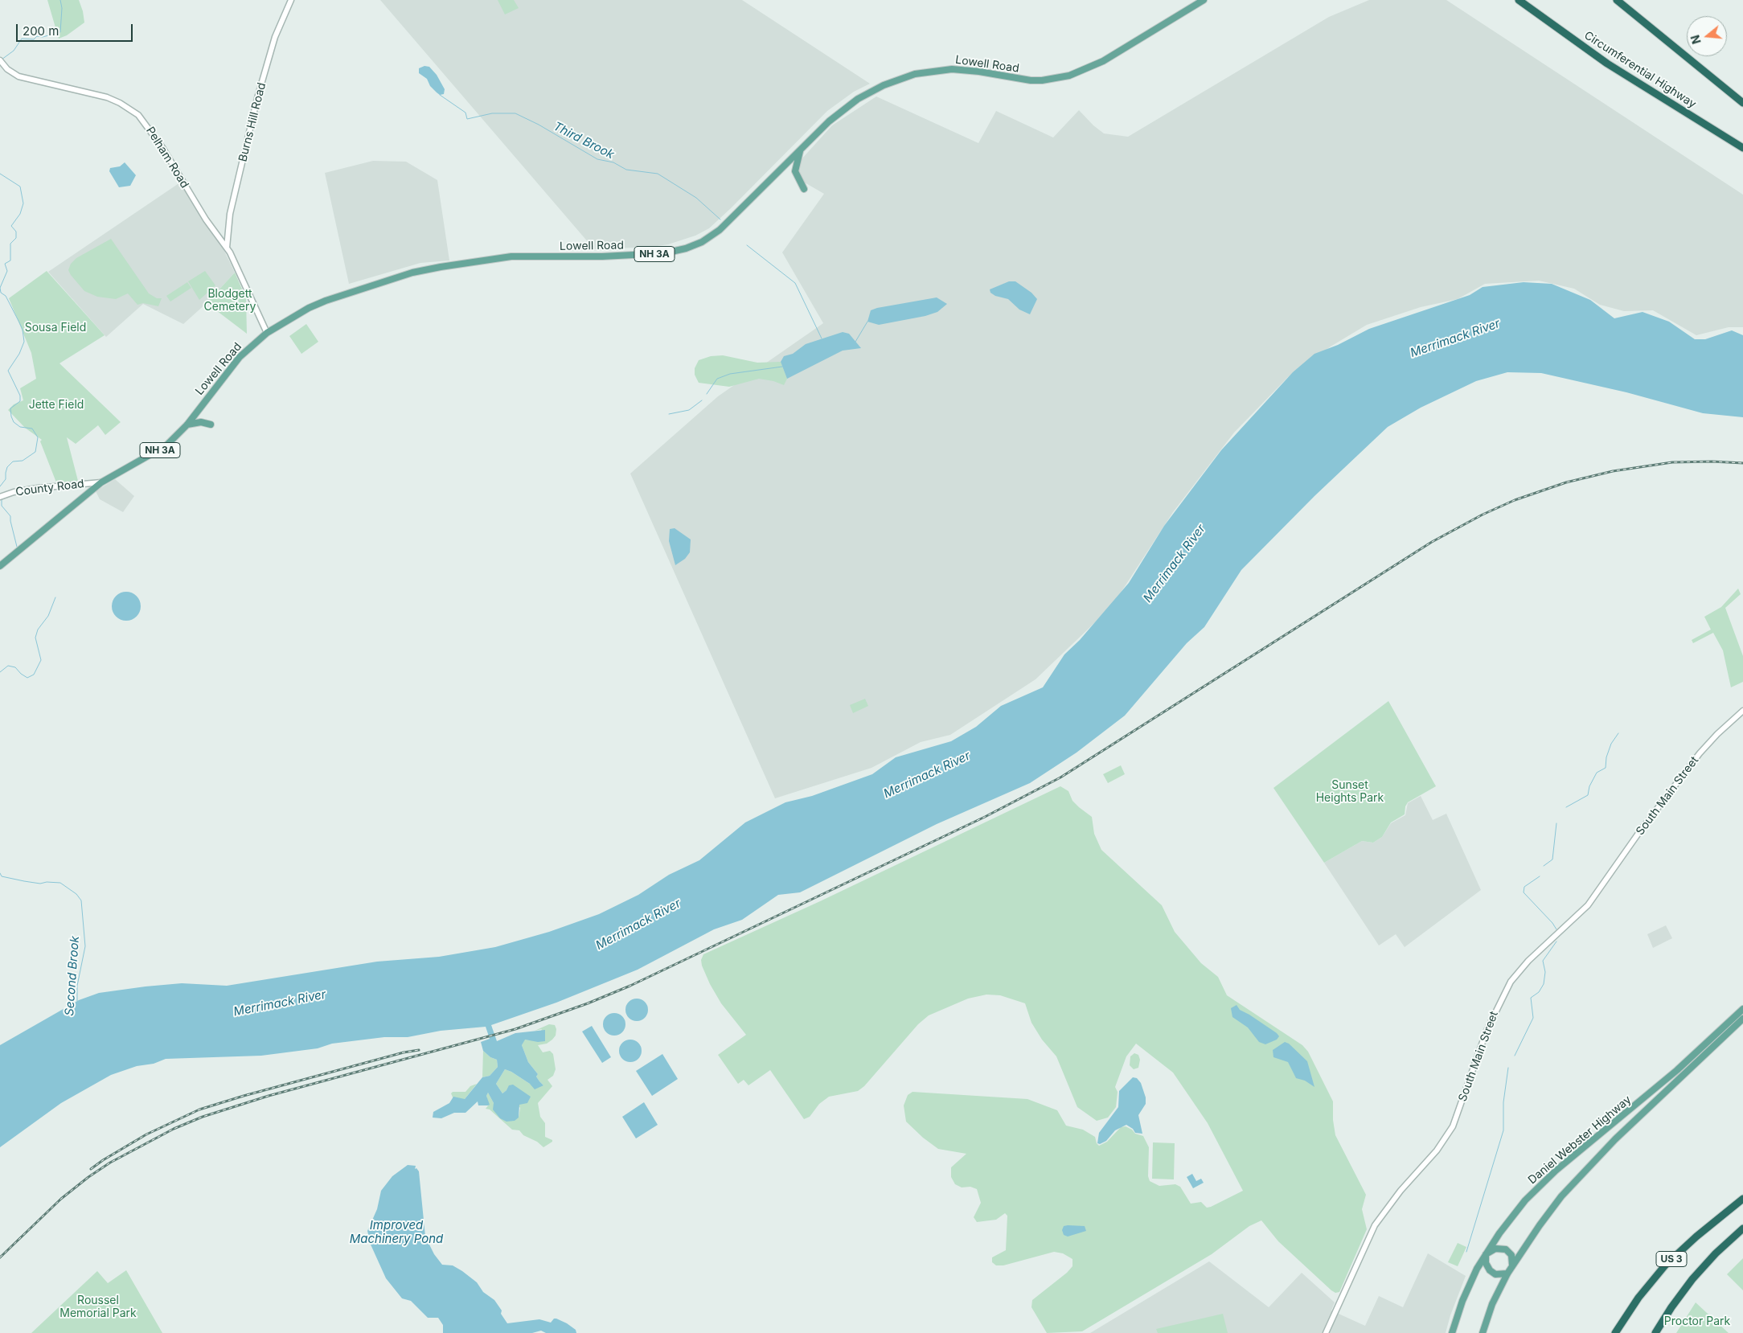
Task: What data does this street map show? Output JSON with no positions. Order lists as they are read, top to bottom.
{
  "streets": {
    "highway": ["Circumferential Highway", "US 3"],
    "main road": ["Lowell Road", "NH 3A", "Daniel Webster Highway"],
    "street": [
      "Burns Hill Road",
      "Pelham Road",
      "County Road",
      "South Main Street"
    ]
  },
  "crossings": [
    ["Lowell Road", "Pelham Road"],
    ["Lowell Road", "County Road"],
    ["Burns Hill Road", "Pelham Road"]
  ],
  "water": [
    "Third Brook",
    "Merrimack River",
    "Second Brook",
    "Improved Machinery Pond"
  ],
  "parks": [
    "Blodgett Cemetery",
    "Sousa Field",
    "Jette Field",
    "Sunset Heights Park",
    "Roussel Memorial Park",
    "Proctor Park"
  ],
  "scale_bar": "200 m",
  "north": "left"
}
